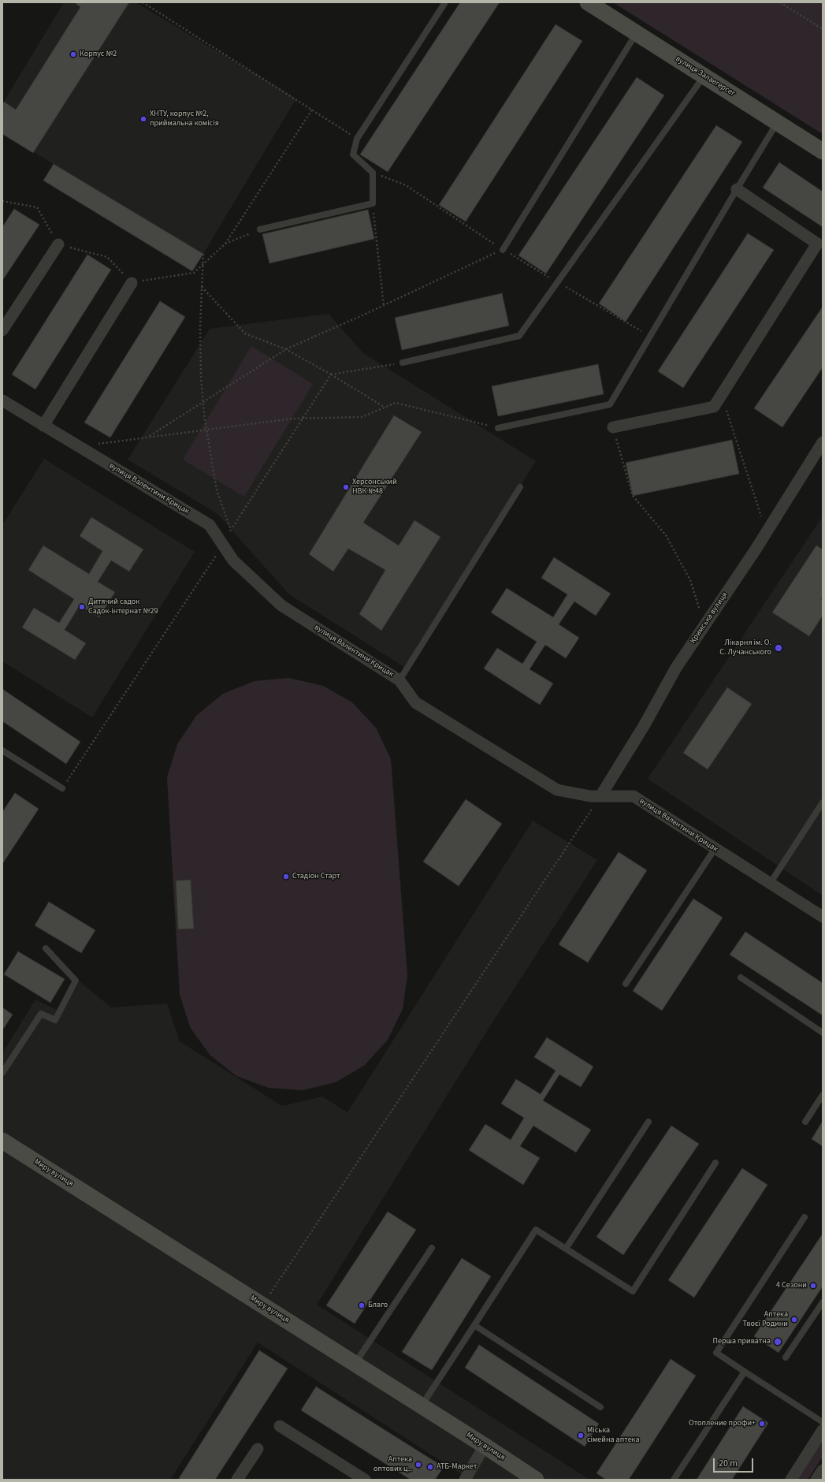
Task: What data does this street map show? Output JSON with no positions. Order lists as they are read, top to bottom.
{
  "streets": {
    "street": [
      "вулиця Залаегерсег",
      "вулиця Валентини Крицак",
      "Кримська вулиця",
      "Миру вулиця"
    ]
  },
  "crossings": [
    ["вулиця Валентини Крицак", "Кримська вулиця"]
  ],
  "places": [
    "Корпус №2",
    "ХНТУ, корпус №2, приймальна комісія",
    "Херсонський НВК №48",
    "Дитячий садок Садок-інтернат №29",
    "Лікарня ім. О. С. Лучанського",
    "Стадіон Старт",
    "4 Сезони",
    "Благо",
    "Аптека Твоєї Родини",
    "Перша приватна",
    "Отопление профи+",
    "Міська сімейна аптека",
    "Аптека оптових ц‥",
    "АТБ-Маркет"
  ],
  "scale_bar": "20 m"
}
